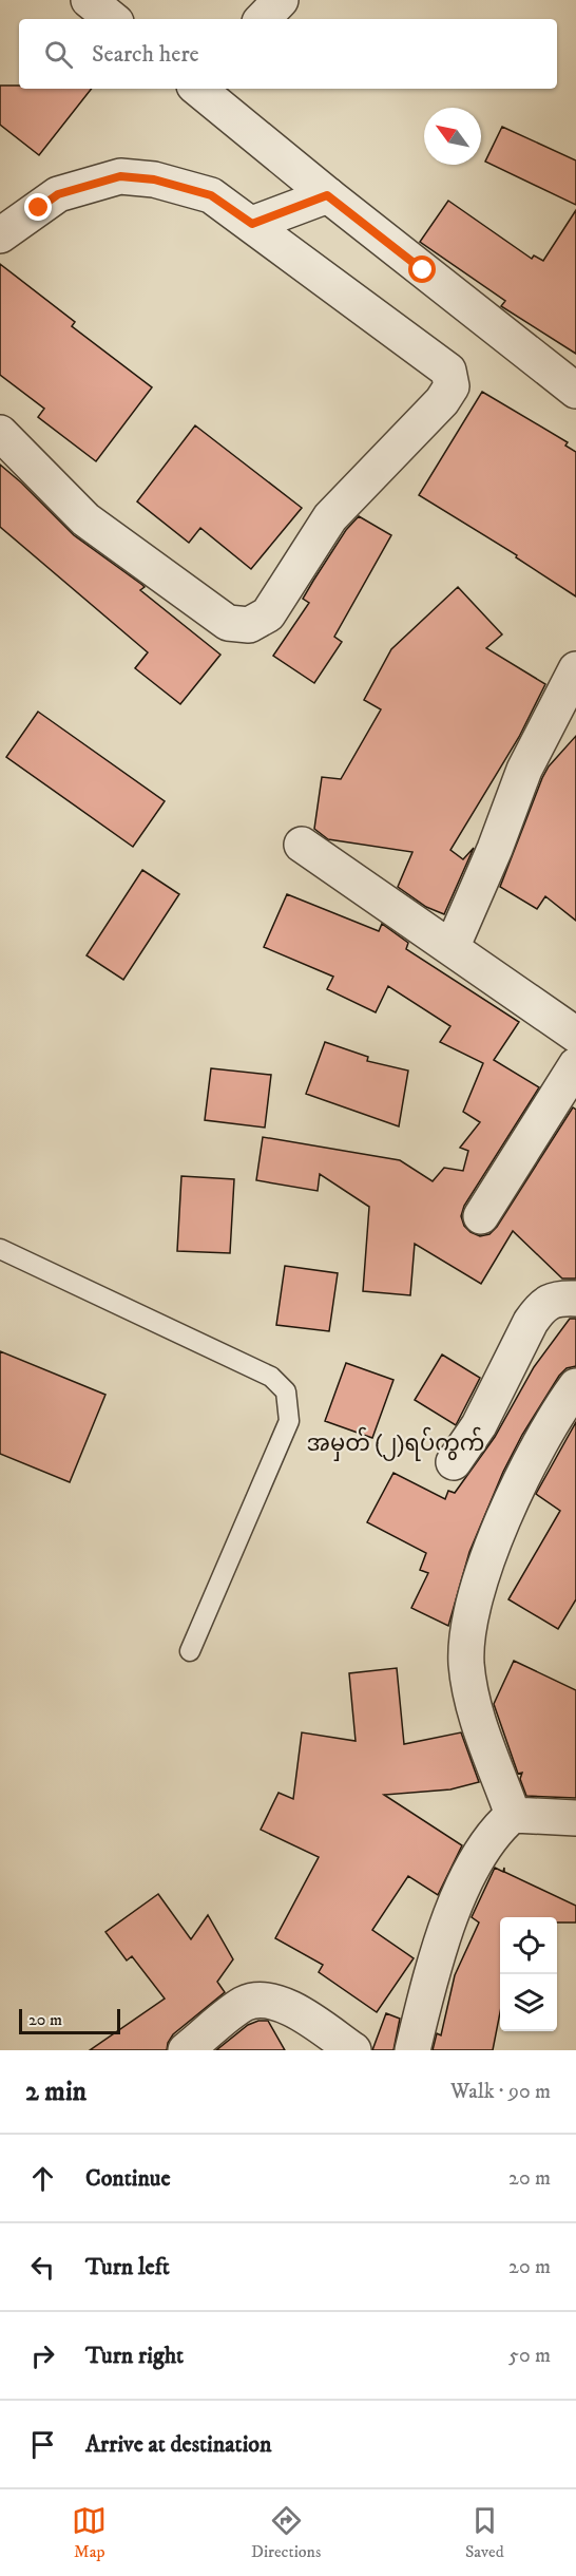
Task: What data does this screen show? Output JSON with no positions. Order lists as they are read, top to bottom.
{
  "districts": ["အမှတ် (၂)ရပ်ကွက်"],
  "scale_bar": "20 m",
  "north": "top left",
  "page": {
    "search": "Search here",
    "scale": "20 m",
    "heading": ["2 min", "Walk · 90 m"],
    "list": [
      ["Continue", "20 m"],
      ["Turn left", "20 m"],
      ["Turn right", "50 m"],
      "Arrive at destination"
    ],
    "nav": ["Map", "Directions", "Saved"]
  }
}
